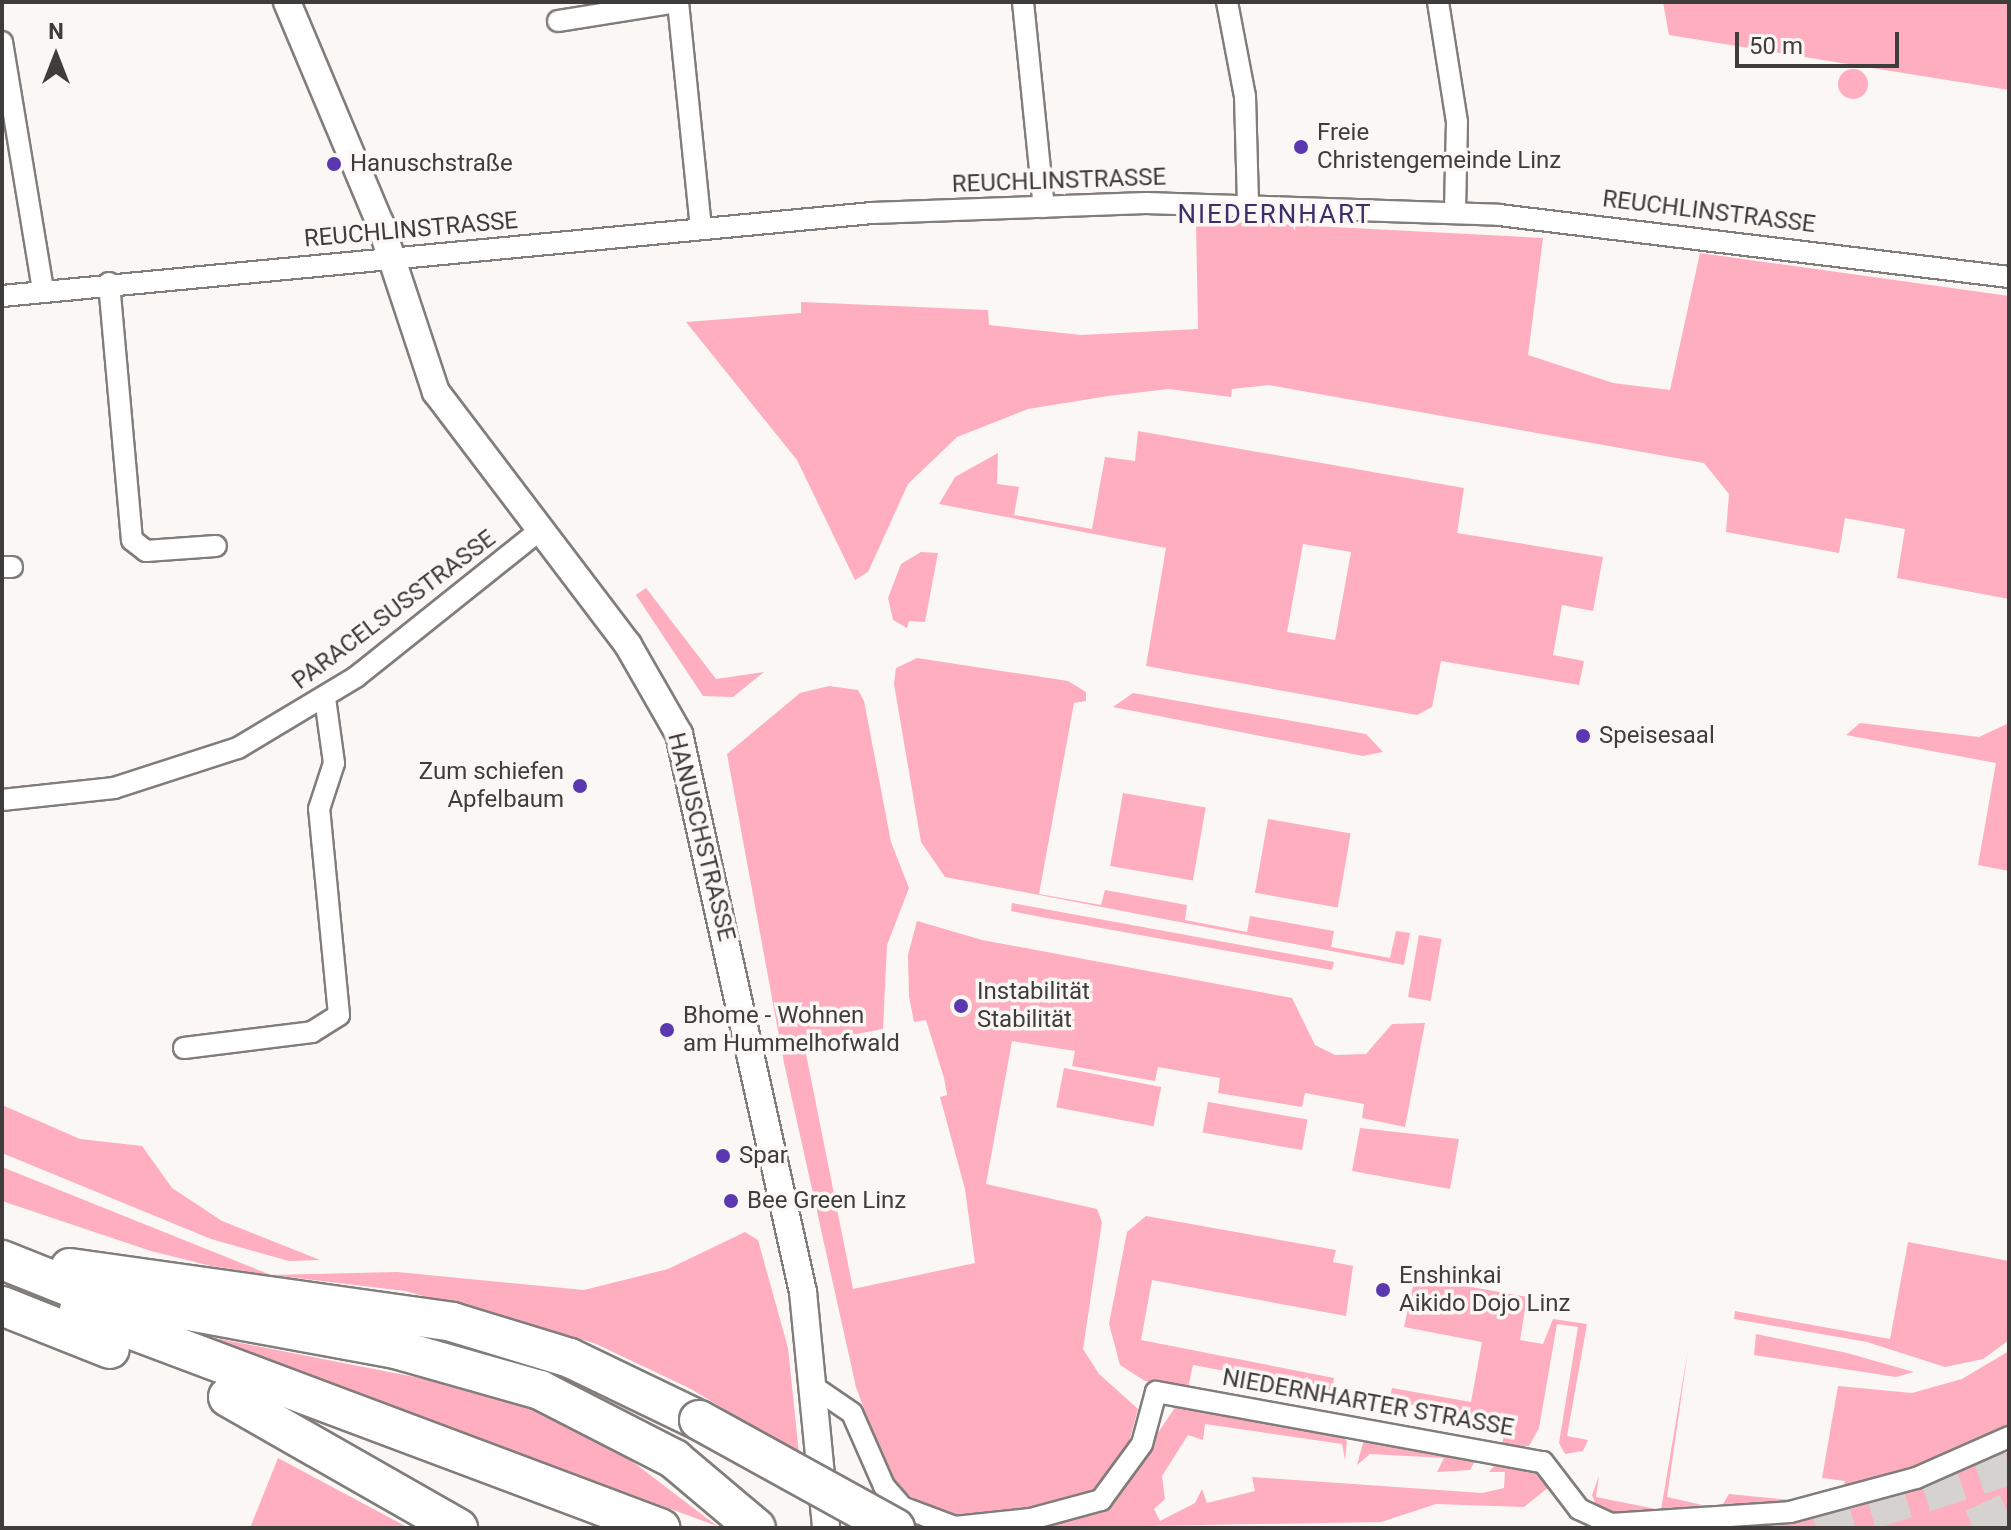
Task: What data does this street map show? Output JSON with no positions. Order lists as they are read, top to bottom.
{
  "streets": {
    "street": [
      "REUCHLINSTRASSE",
      "PARACELSUSSTRASSE",
      "HANUSCHSTRASSE",
      "NIEDERNHARTER STRASSE"
    ]
  },
  "crossings": [
    ["REUCHLINSTRASSE", "HANUSCHSTRASSE"],
    ["PARACELSUSSTRASSE", "HANUSCHSTRASSE"],
    ["HANUSCHSTRASSE", "NIEDERNHARTER STRASSE"]
  ],
  "districts": ["NIEDERNHART"],
  "places": [
    "Freie Christengemeinde Linz",
    "Hanuschstraße",
    "Speisesaal",
    "Zum schiefen Apfelbaum",
    "Instabilität Stabilität",
    "Bhome - Wohnen am Hummelhofwald",
    "Spar",
    "Bee Green Linz",
    "Enshinkai Aikido Dojo Linz"
  ],
  "scale_bar": "50 m",
  "north": "top"
}
